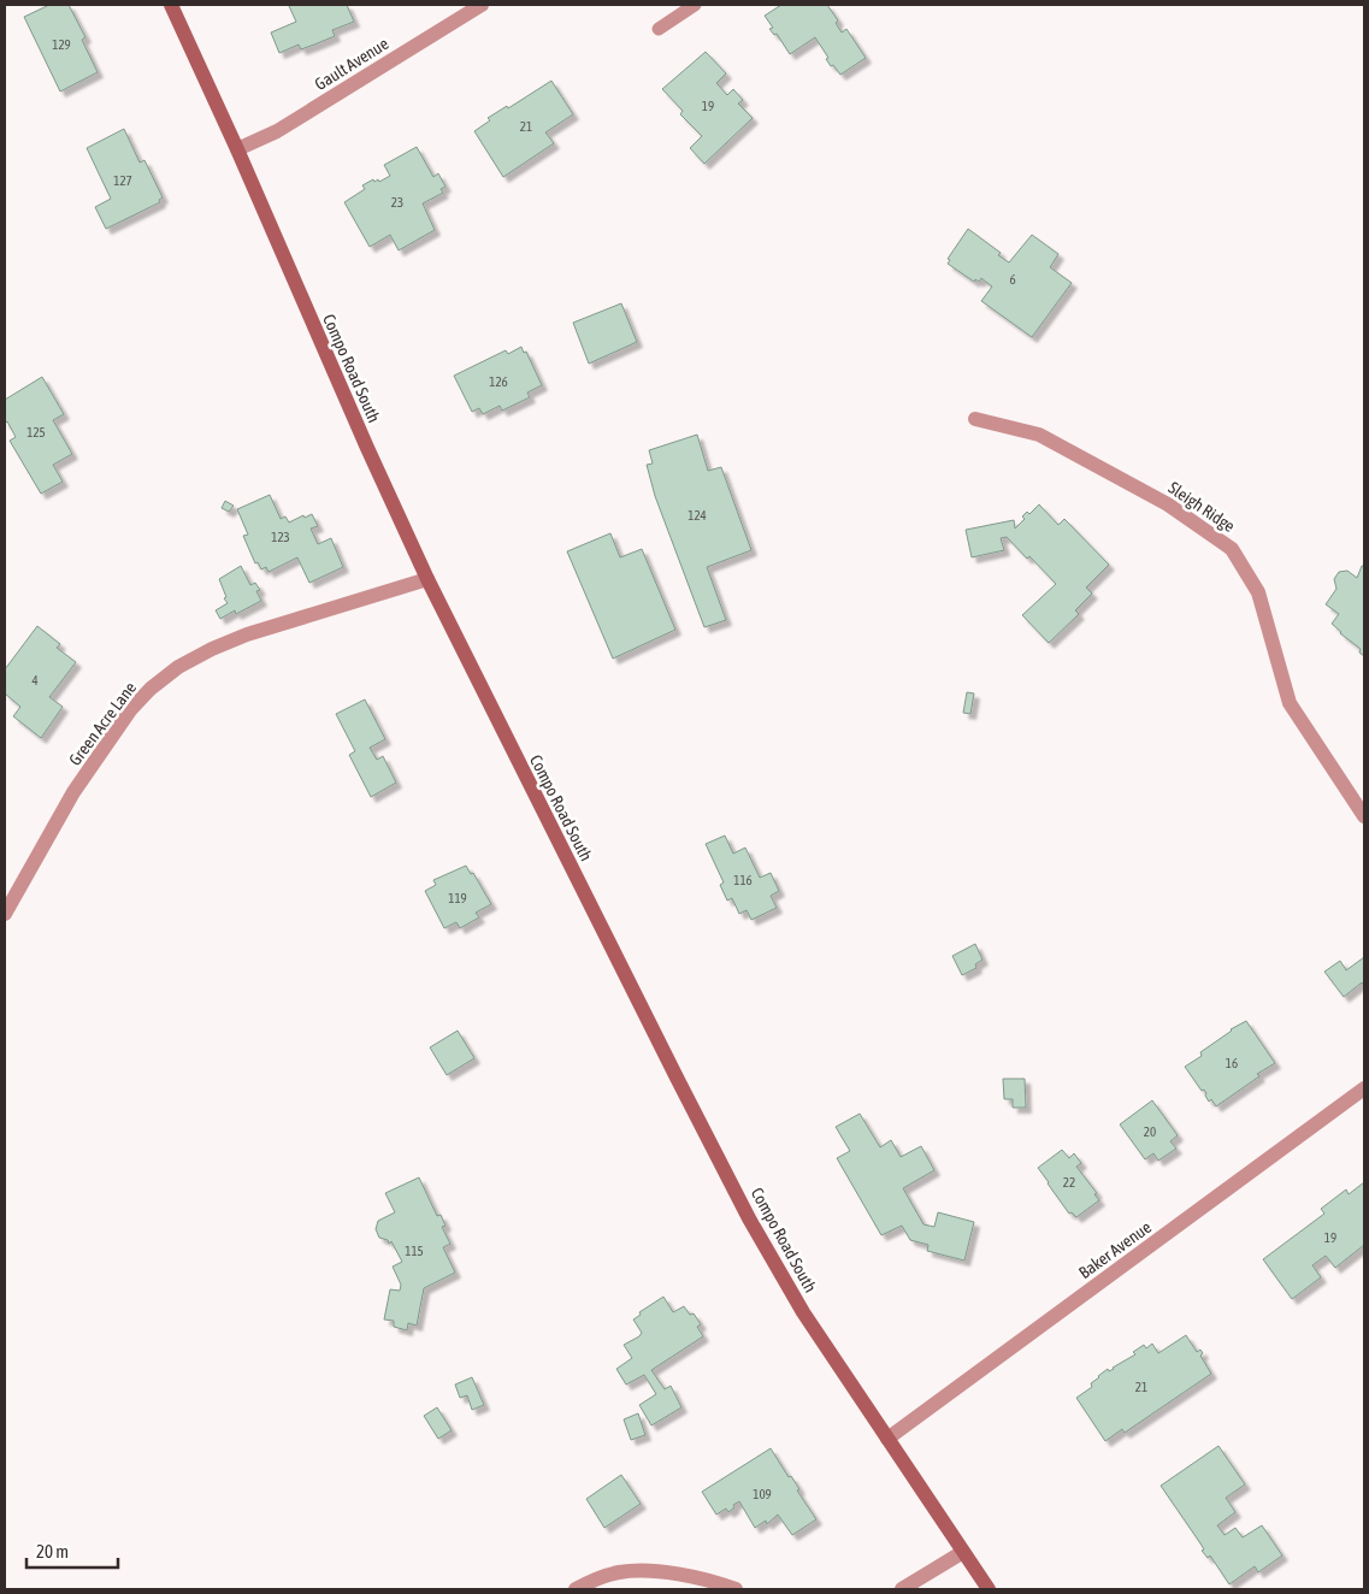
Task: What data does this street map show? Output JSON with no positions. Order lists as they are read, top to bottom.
{
  "streets": {
    "main road": ["Compo Road South"],
    "street": [
      "Gault Avenue",
      "Sleigh Ridge",
      "Green Acre Lane",
      "Baker Avenue"
    ]
  },
  "crossings": [
    ["Gault Avenue", "Compo Road South"],
    ["Compo Road South", "Green Acre Lane"],
    ["Compo Road South", "Baker Avenue"]
  ],
  "house_numbers": [
    "129",
    "19",
    "21",
    "127",
    "23",
    "6",
    "126",
    "125",
    "124",
    "123",
    "4",
    "116",
    "119",
    "16",
    "20",
    "22",
    "19",
    "115",
    "21",
    "109"
  ],
  "scale_bar": "20 m"
}
